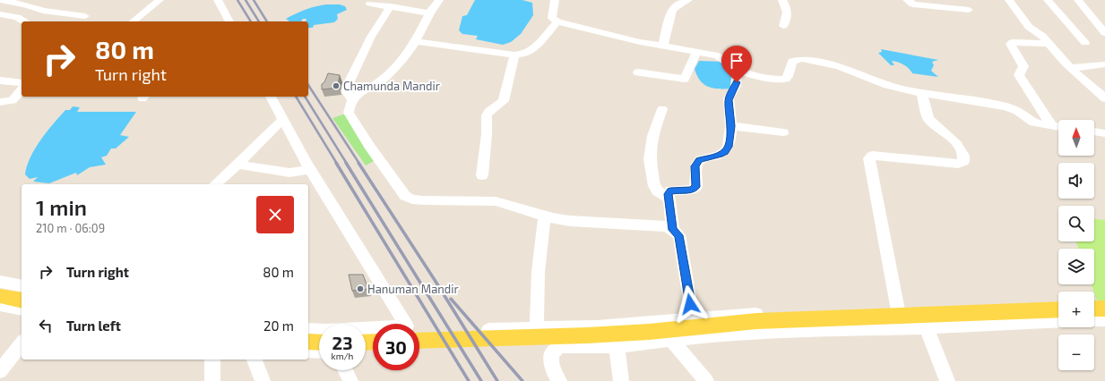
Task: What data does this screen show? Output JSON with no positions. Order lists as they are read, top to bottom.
{
  "places": ["Chamunda Mandir", "Hanuman Mandir"],
  "north": "top",
  "page": {
    "turn": ["80 m", "Turn right"],
    "map_buttons": ["+", "−"],
    "heading": ["1 min", "210 m · 06:09"],
    "list": [
      {
        "name": "Turn right",
        "value": "80 m"
      },
      {
        "name": "Turn left",
        "value": "20 m"
      }
    ],
    "speed": "23 km/h",
    "limit": "30"
  }
}
